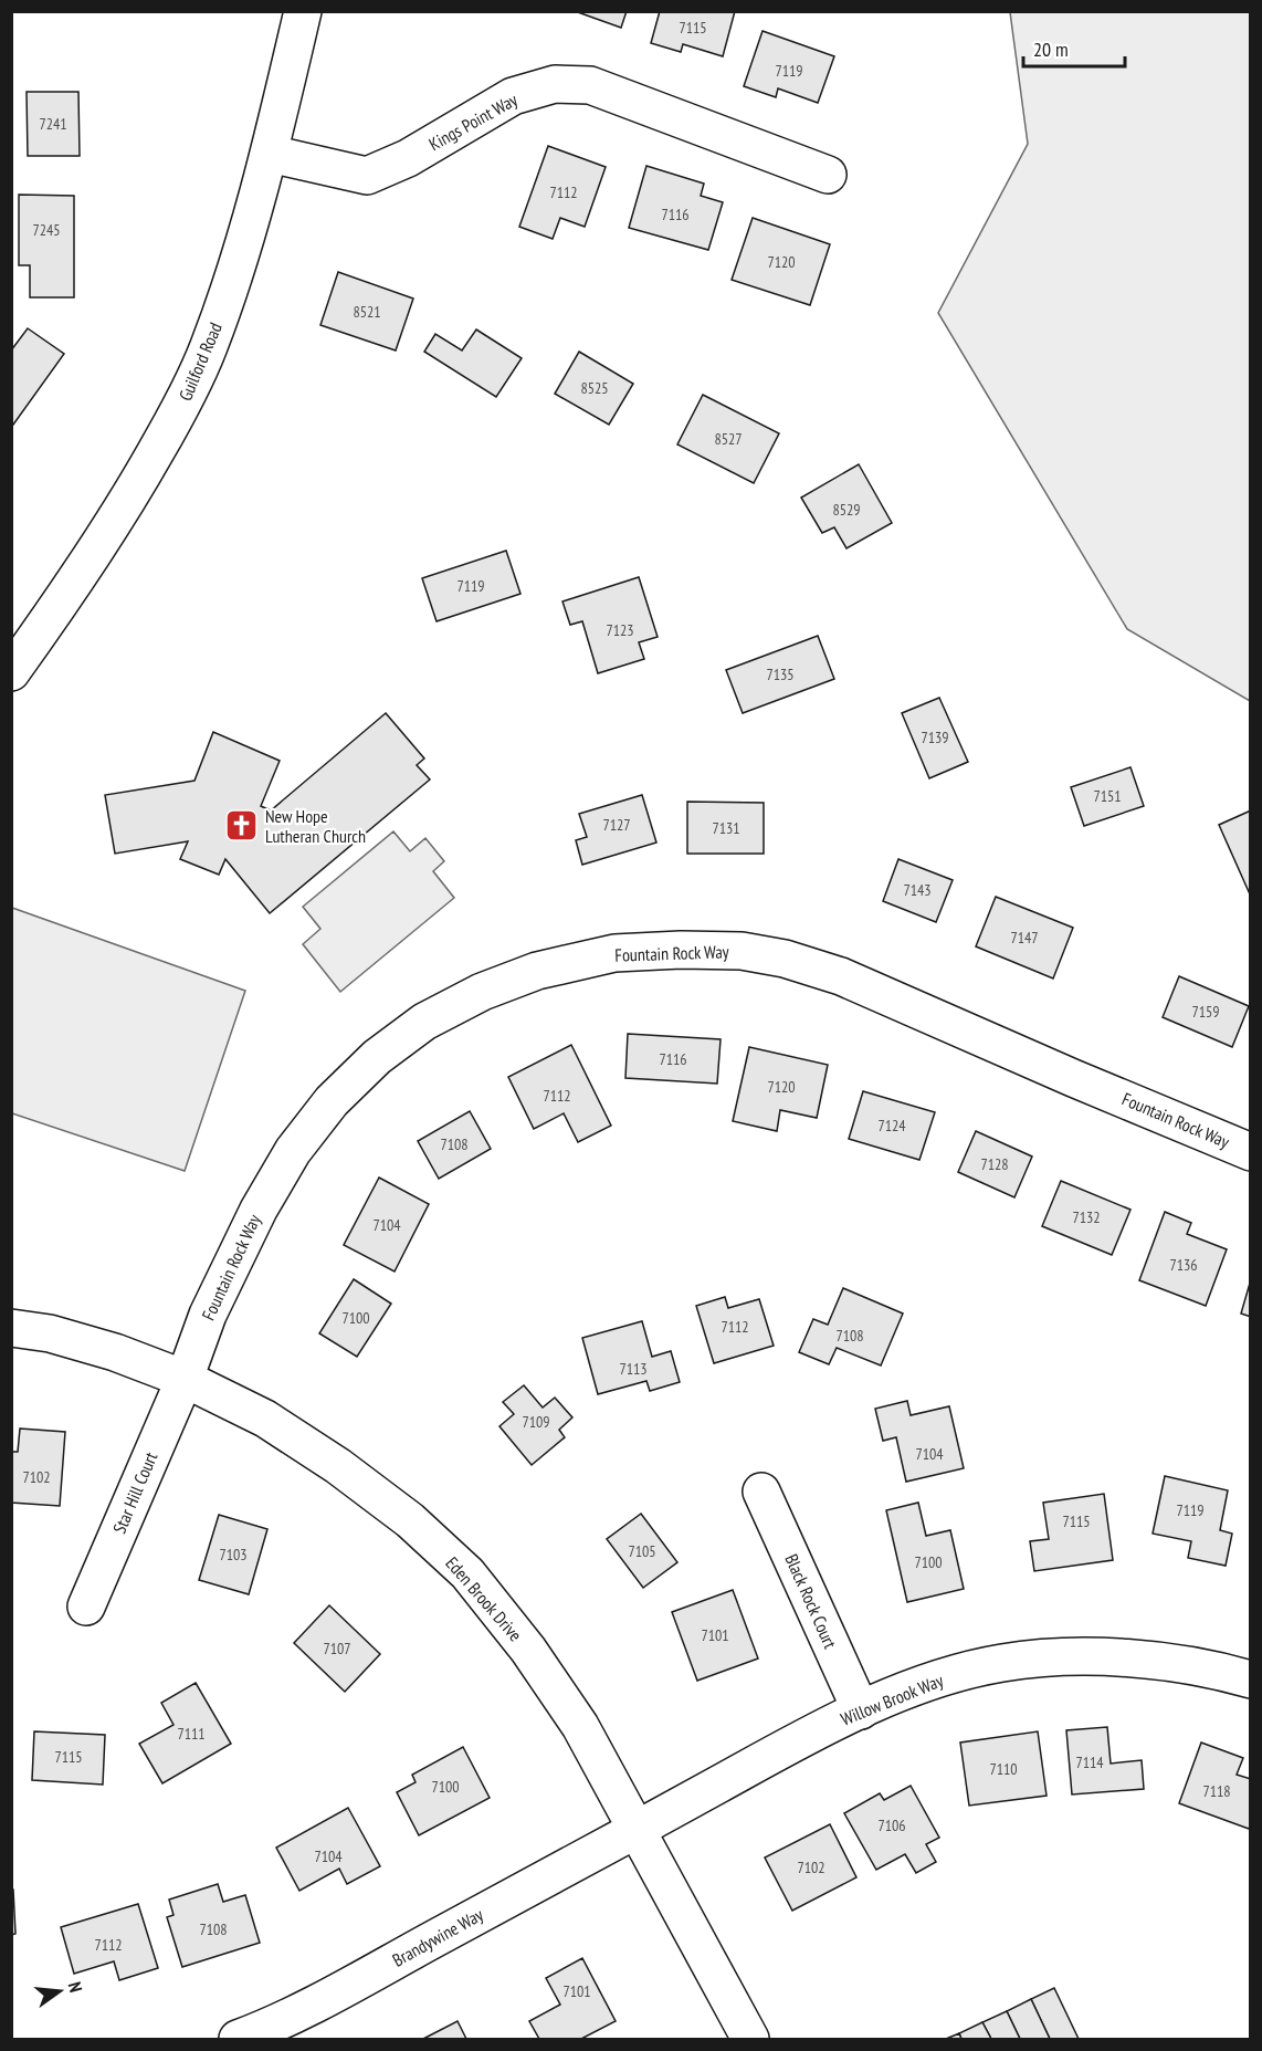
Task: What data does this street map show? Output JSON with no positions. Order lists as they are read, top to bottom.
{
  "streets": {
    "street": [
      "Kings Point Way",
      "Guilford Road",
      "Fountain Rock Way",
      "Star Hill Court",
      "Eden Brook Drive",
      "Black Rock Court",
      "Willow Brook Way",
      "Brandywine Way"
    ]
  },
  "crossings": [
    ["Kings Point Way", "Guilford Road"],
    ["Fountain Rock Way", "Star Hill Court"],
    ["Fountain Rock Way", "Eden Brook Drive"],
    ["Star Hill Court", "Eden Brook Drive"],
    ["Eden Brook Drive", "Willow Brook Way"],
    ["Eden Brook Drive", "Brandywine Way"],
    ["Black Rock Court", "Willow Brook Way"],
    ["Willow Brook Way", "Brandywine Way"]
  ],
  "places": {
    "church": ["New Hope Lutheran Church"]
  },
  "house_numbers": [
    "7115",
    "7119",
    "7241",
    "7112",
    "7116",
    "7245",
    "7120",
    "8521",
    "8525",
    "8527",
    "8529",
    "7119",
    "7123",
    "7135",
    "7139",
    "7151",
    "7127",
    "7131",
    "7143",
    "7147",
    "7159",
    "7116",
    "7120",
    "7112",
    "7124",
    "7108",
    "7128",
    "7132",
    "7104",
    "7136",
    "7100",
    "7112",
    "7108",
    "7113",
    "7109",
    "7104",
    "7102",
    "7119",
    "7115",
    "7105",
    "7103",
    "7100",
    "7101",
    "7107",
    "7111",
    "7115",
    "7114",
    "7110",
    "7100",
    "7118",
    "7106",
    "7104",
    "7102",
    "7108",
    "7112",
    "7101"
  ],
  "scale_bar": "20 m",
  "north": "right"
}
